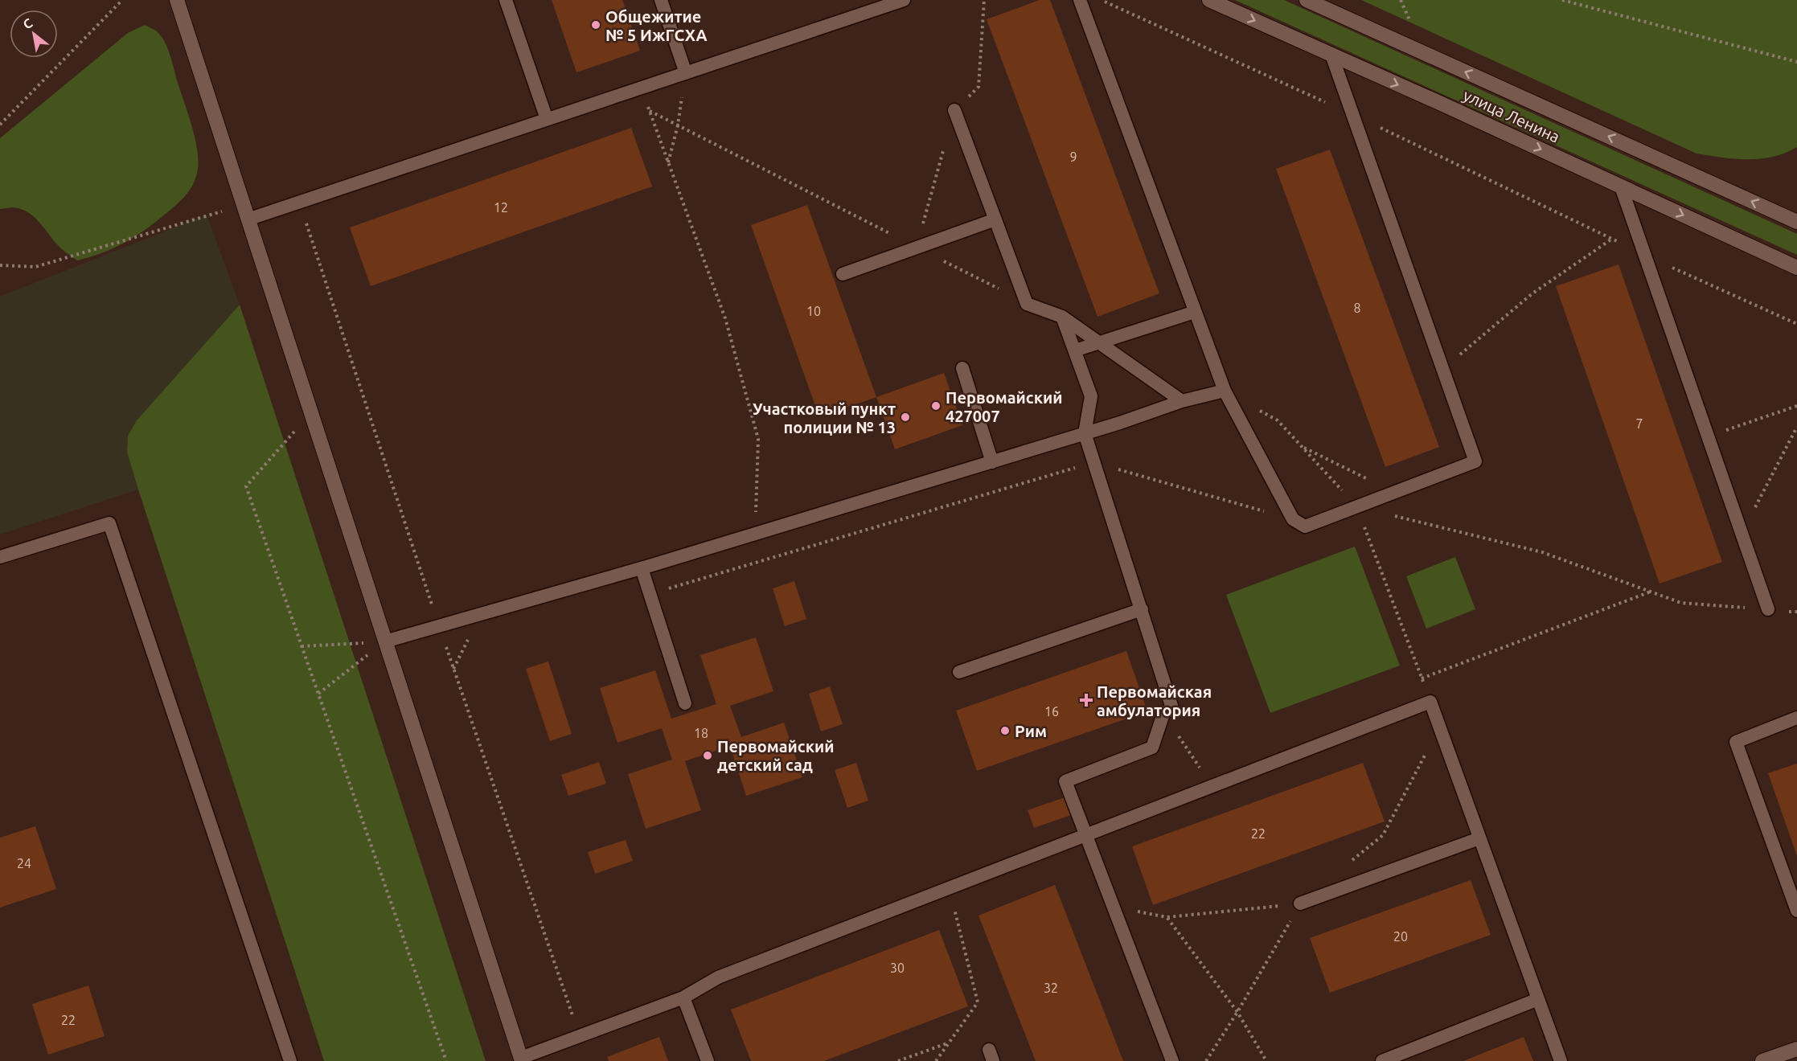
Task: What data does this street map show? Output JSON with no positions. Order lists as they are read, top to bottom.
{
  "streets": {
    "street": ["улица Ленина"]
  },
  "places": {
    "other": [
      "Общежитие № 5 ИжГСХА",
      "Первомайский 427007",
      "Участковый пункт полиции № 13",
      "Рим",
      "Первомайский детский сад"
    ],
    "health": ["Первомайская амбулатория"]
  },
  "house_numbers": [
    "9",
    "12",
    "8",
    "10",
    "7",
    "16",
    "18",
    "22",
    "24",
    "20",
    "30",
    "32",
    "22"
  ],
  "north": "top left"
}
